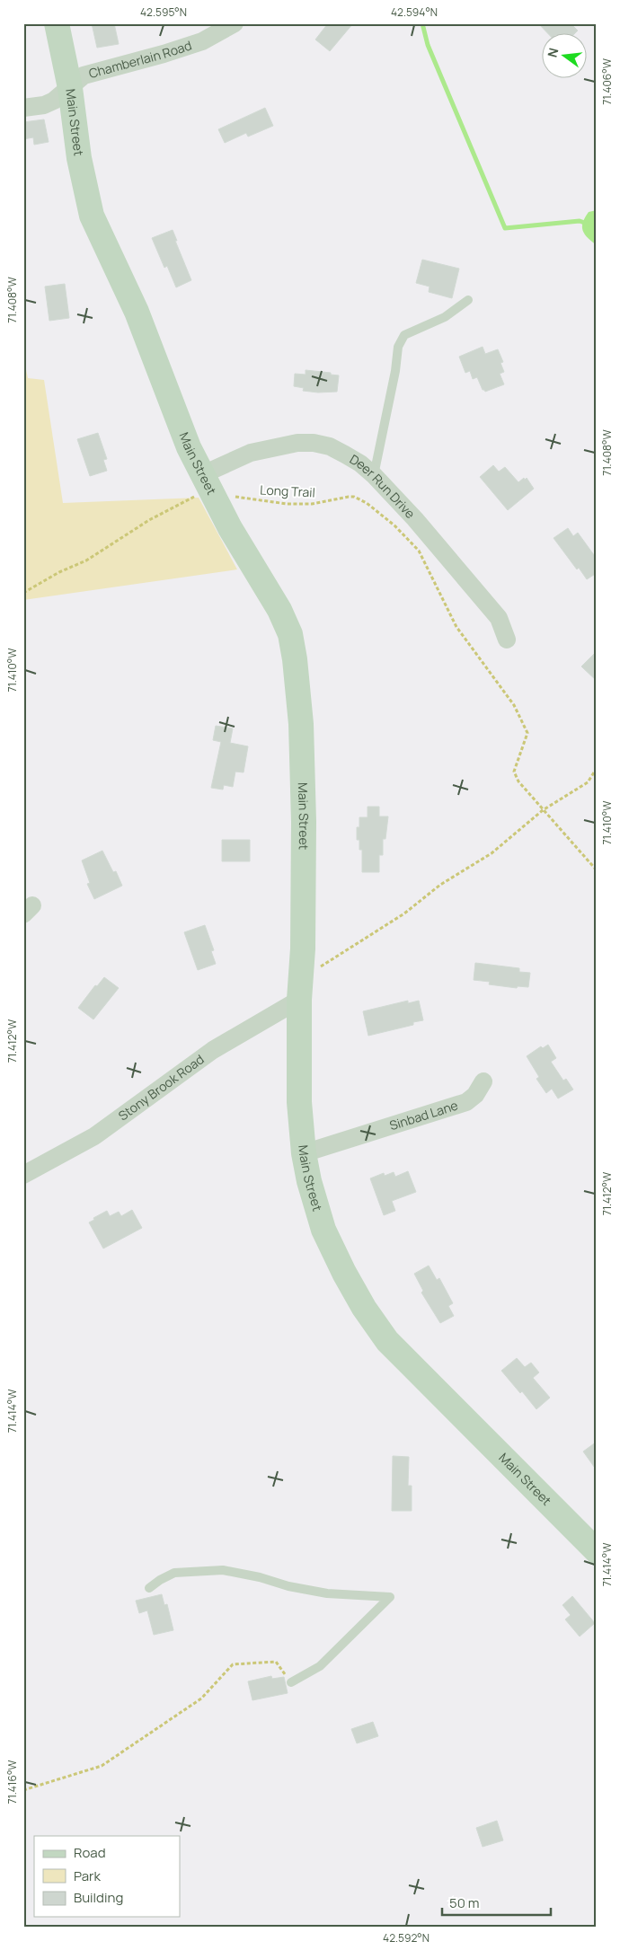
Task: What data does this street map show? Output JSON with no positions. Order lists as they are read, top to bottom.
{
  "streets": {
    "main road": ["Main Street"],
    "street": [
      "Chamberlain Road",
      "Deer Run Drive",
      "Stony Brook Road",
      "Sinbad Lane"
    ],
    "path": ["Long Trail"]
  },
  "crossings": [
    ["Chamberlain Road", "Main Street"],
    ["Main Street", "Deer Run Drive"],
    ["Main Street", "Long Trail"],
    ["Main Street", "Stony Brook Road"],
    ["Main Street", "Sinbad Lane"]
  ],
  "legend": ["Road", "Park", "Building"],
  "scale_bar": "50 m",
  "north": "left",
  "coordinates": [
    "42.595°N",
    "42.594°N",
    "71.406°W",
    "71.408°W",
    "71.410°W",
    "71.412°W",
    "71.414°W",
    "71.416°W",
    "42.592°N"
  ]
}
